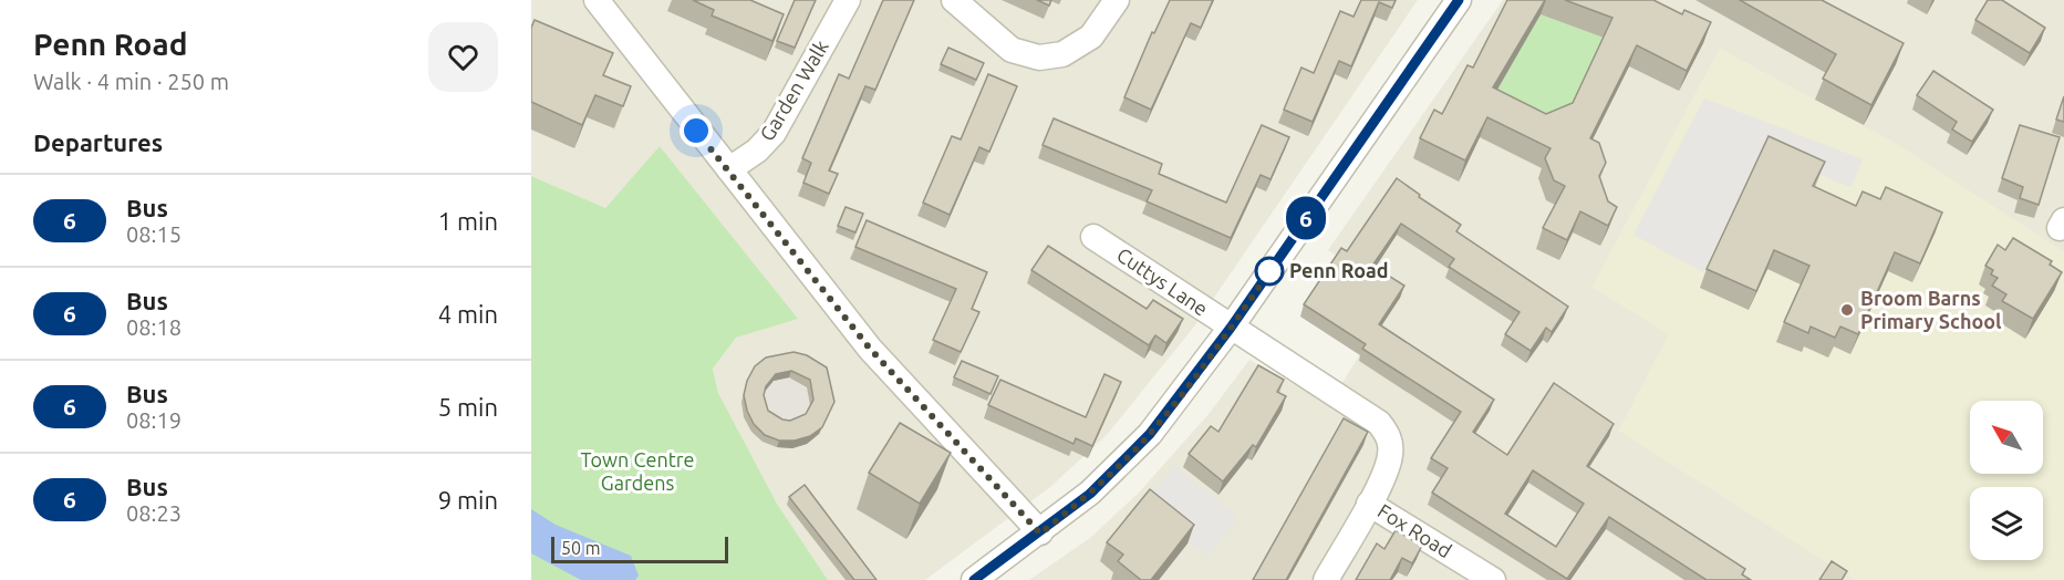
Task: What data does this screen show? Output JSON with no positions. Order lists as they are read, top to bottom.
{
  "streets": {
    "street": ["Garden Walk", "Cuttys Lane", "Fox Road"]
  },
  "parks": ["Town Centre Gardens"],
  "places": ["Penn Road", "Broom Barns Primary School"],
  "lines": ["bus line 6"],
  "scale_bar": "50 m",
  "north": "top left",
  "page": {
    "heading": [
      ["Penn Road", "Walk · 4 min · 250 m"],
      "Departures"
    ],
    "on_map": "6",
    "list": [
      {
        "mark": "6",
        "name": "Bus",
        "note": "08:15",
        "value": "1 min"
      },
      {
        "mark": "6",
        "name": "Bus",
        "note": "08:18",
        "value": "4 min"
      },
      {
        "mark": "6",
        "name": "Bus",
        "note": "08:19",
        "value": "5 min"
      },
      {
        "mark": "6",
        "name": "Bus",
        "note": "08:23",
        "value": "9 min"
      }
    ],
    "scale": "50 m"
  }
}
